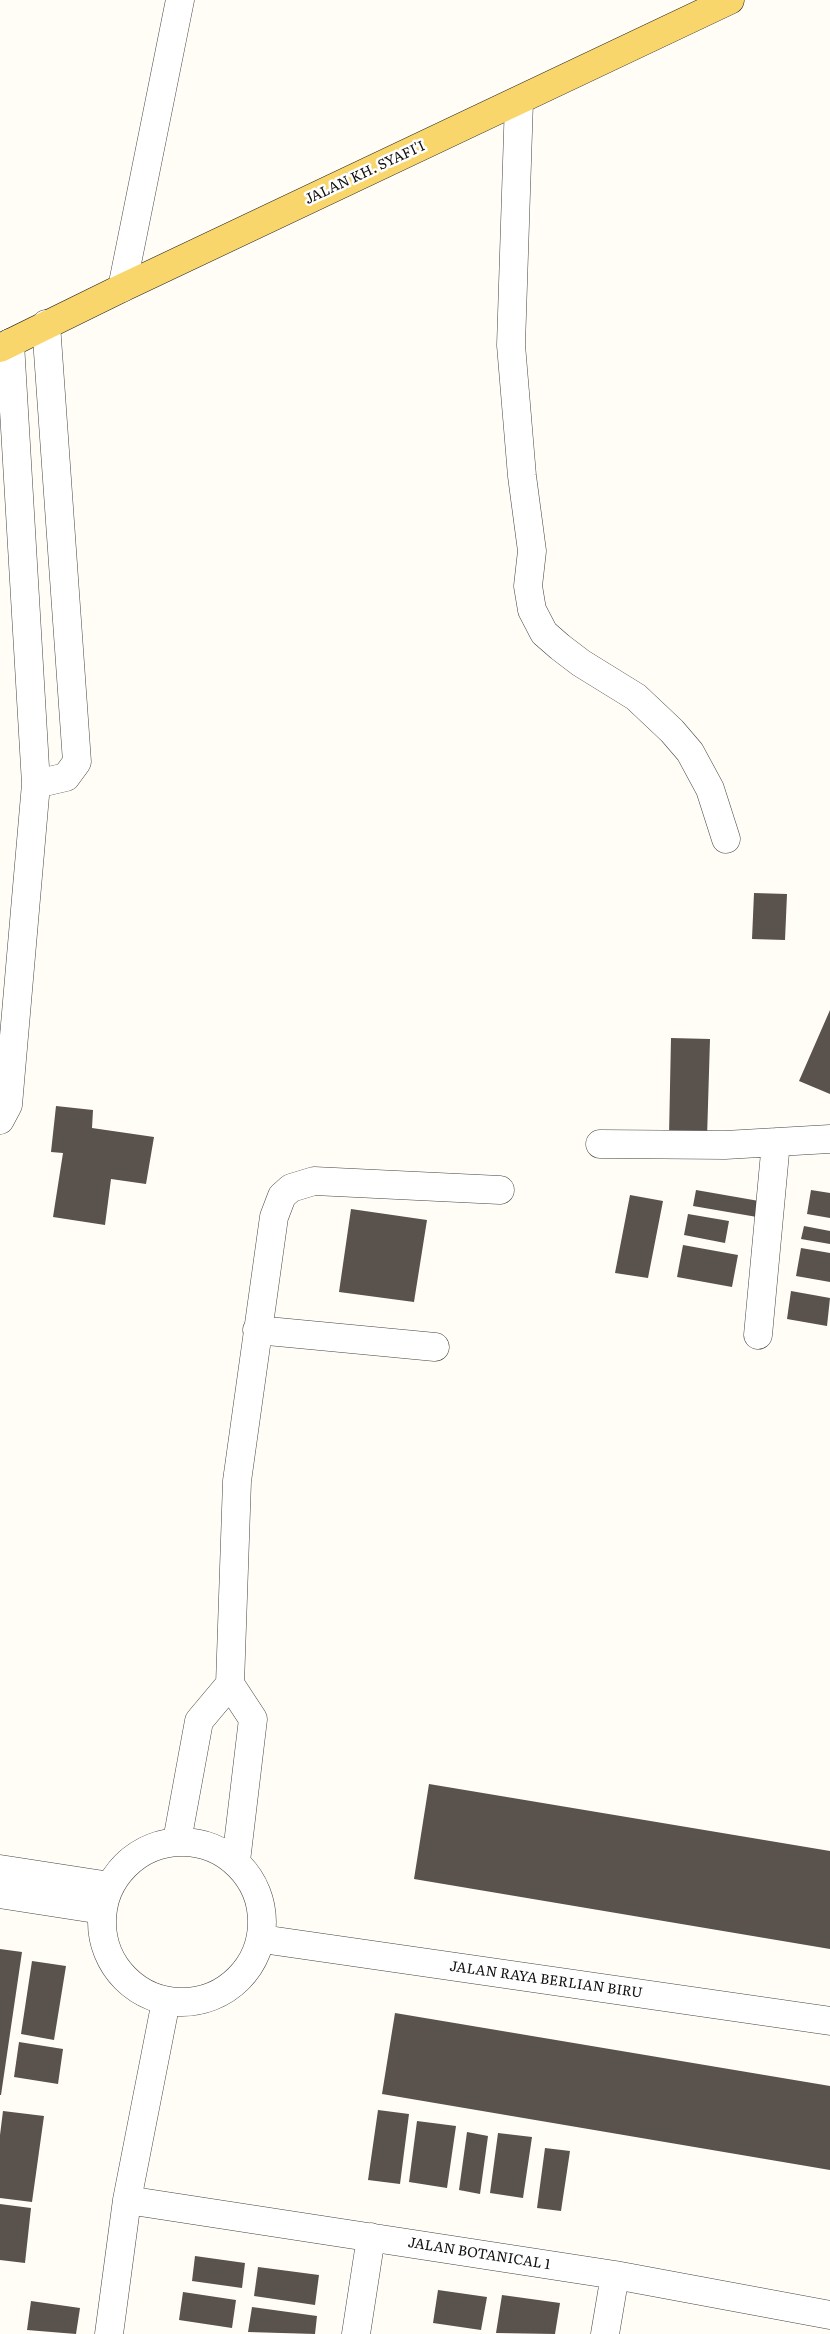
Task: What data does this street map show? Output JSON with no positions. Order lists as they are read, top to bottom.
{
  "streets": {
    "main road": ["JALAN KH. SYAFI'I"],
    "street": ["JALAN RAYA BERLIAN BIRU", "JALAN BOTANICAL 1"]
  }
}
